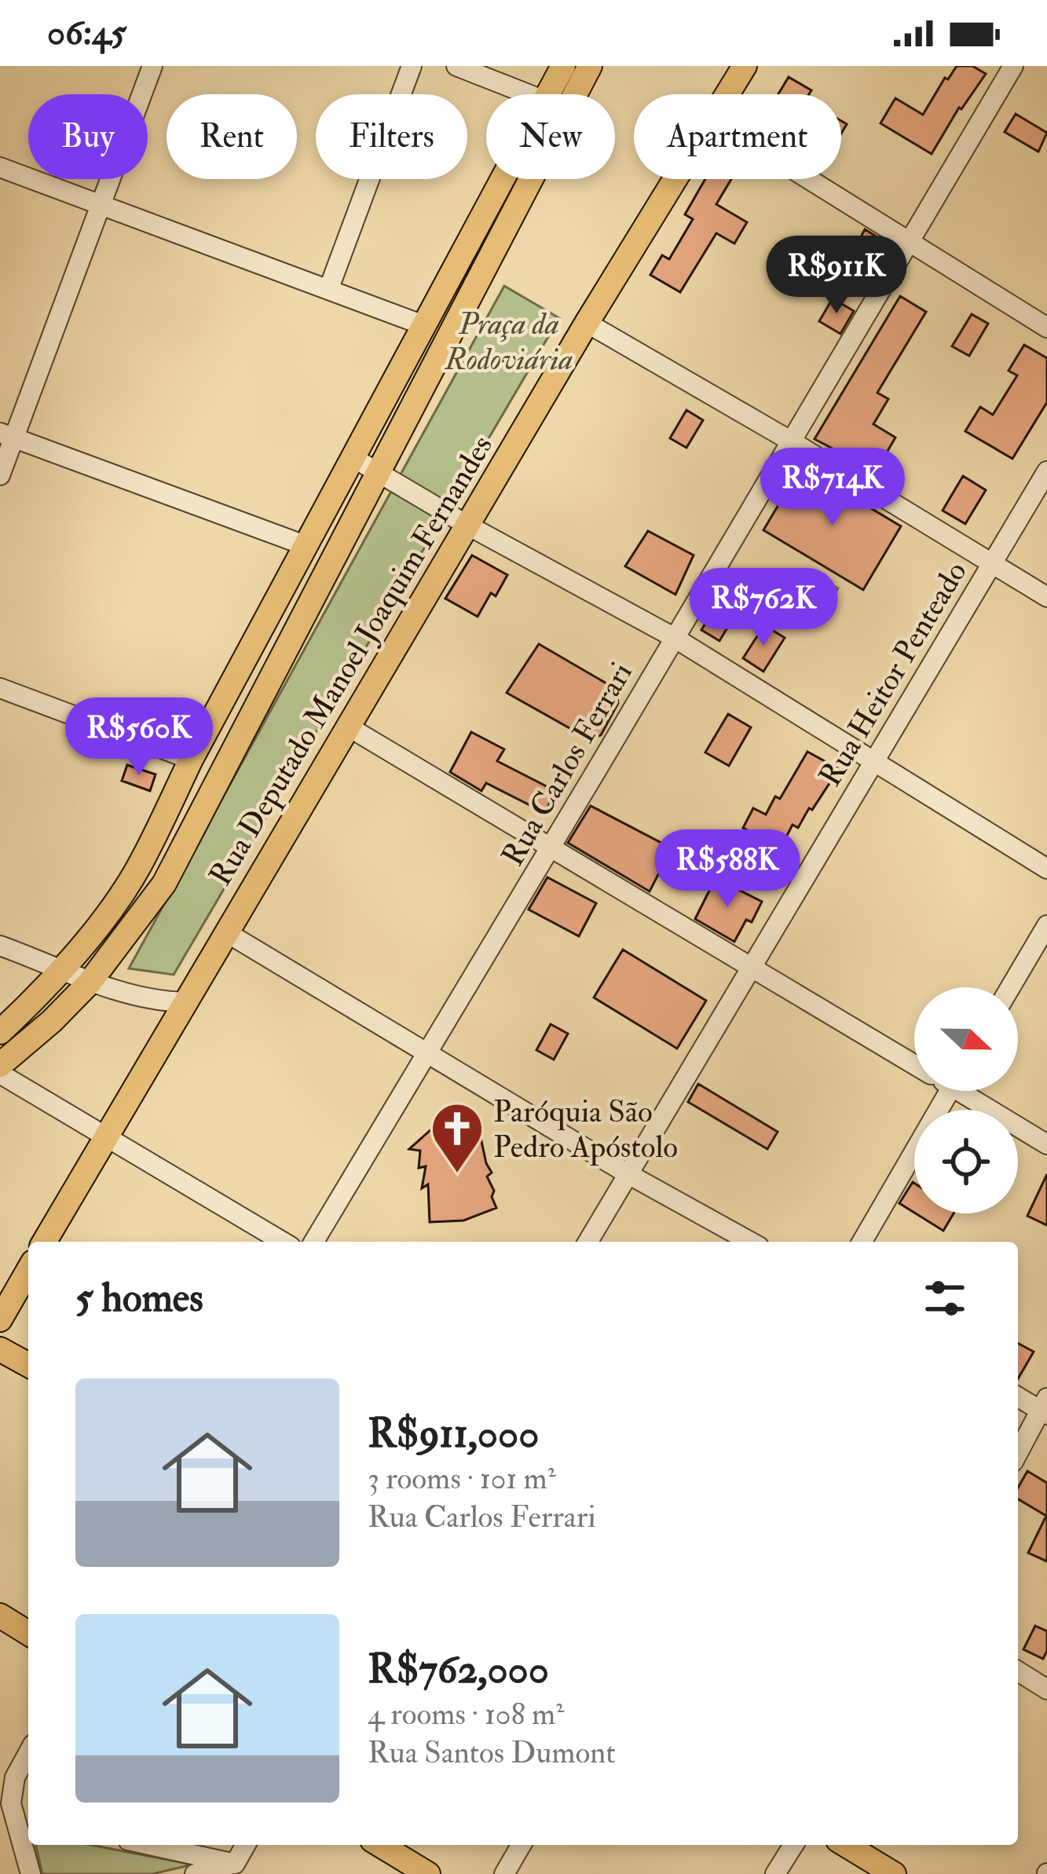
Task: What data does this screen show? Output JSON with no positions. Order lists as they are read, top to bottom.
{
  "streets": {
    "main road": ["Rua Deputado Manoel Joaquim Fernandes"],
    "street": ["Rua Heitor Penteado", "Rua Carlos Ferrari"]
  },
  "parks": ["Praça da Rodoviária"],
  "places": {
    "church": ["Paróquia São Pedro Apóstolo"]
  },
  "north": "right",
  "page": {
    "status": "06:45",
    "chip": [
      "Buy",
      "Rent",
      "Filters",
      "New",
      "Apartment"
    ],
    "price": [
      "R$911K",
      "R$714K",
      "R$762K",
      "R$560K",
      "R$588K"
    ],
    "heading": "5 homes",
    "list": [
      {
        "name": "R$911,000",
        "note": "3 rooms · 101 m² · Rua Carlos Ferrari"
      },
      {
        "name": "R$762,000",
        "note": "4 rooms · 108 m² · Rua Santos Dumont"
      }
    ]
  }
}
